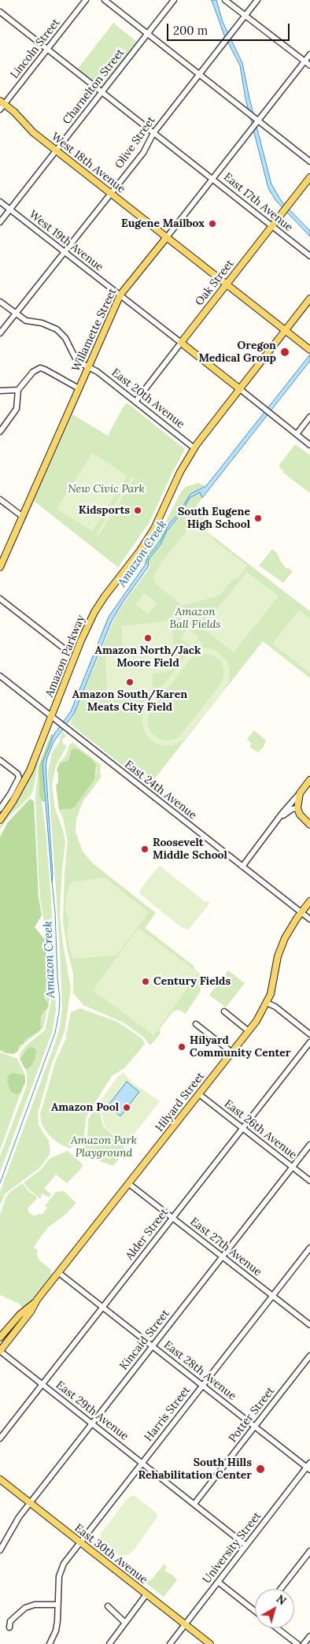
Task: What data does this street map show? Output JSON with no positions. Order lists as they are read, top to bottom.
{
  "streets": {
    "main road": [
      "West 18th Avenue",
      "Oak Street",
      "Willamette Street",
      "Amazon Parkway",
      "Hilyard Street",
      "East 30th Avenue"
    ],
    "street": [
      "Lincoln Street",
      "Charnelton Street",
      "Olive Street",
      "East 17th Avenue",
      "West 19th Avenue",
      "East 20th Avenue",
      "East 24th Avenue",
      "East 26th Avenue",
      "Alder Street",
      "East 27th Avenue",
      "Kincaid Street",
      "East 28th Avenue",
      "East 29th Avenue",
      "Harris Street",
      "Potter Street",
      "University Street"
    ]
  },
  "crossings": [
    ["Lincoln Street", "West 18th Avenue"],
    ["Lincoln Street", "East 17th Avenue"],
    ["Charnelton Street", "West 18th Avenue"],
    ["Charnelton Street", "East 17th Avenue"],
    ["Charnelton Street", "West 19th Avenue"],
    ["Olive Street", "West 18th Avenue"],
    ["Olive Street", "East 17th Avenue"],
    ["Olive Street", "West 19th Avenue"],
    ["Olive Street", "East 20th Avenue"],
    ["West 18th Avenue", "Oak Street"],
    ["West 18th Avenue", "Willamette Street"],
    ["West 18th Avenue", "Amazon Parkway"],
    ["East 17th Avenue", "Oak Street"],
    ["East 17th Avenue", "Willamette Street"],
    ["West 19th Avenue", "Oak Street"],
    ["West 19th Avenue", "Willamette Street"],
    ["Oak Street", "East 20th Avenue"],
    ["Willamette Street", "East 20th Avenue"],
    ["East 20th Avenue", "Amazon Parkway"],
    ["Amazon Parkway", "East 24th Avenue"],
    ["East 24th Avenue", "Hilyard Street"],
    ["Hilyard Street", "East 26th Avenue"],
    ["Hilyard Street", "East 27th Avenue"],
    ["Hilyard Street", "East 28th Avenue"],
    ["Hilyard Street", "East 29th Avenue"],
    ["East 26th Avenue", "Alder Street"],
    ["East 26th Avenue", "Kincaid Street"],
    ["Alder Street", "East 27th Avenue"],
    ["Alder Street", "East 28th Avenue"],
    ["Alder Street", "East 29th Avenue"],
    ["East 27th Avenue", "Kincaid Street"],
    ["East 27th Avenue", "Harris Street"],
    ["Kincaid Street", "East 28th Avenue"],
    ["Kincaid Street", "East 29th Avenue"],
    ["Kincaid Street", "East 30th Avenue"],
    ["East 28th Avenue", "Harris Street"],
    ["East 28th Avenue", "Potter Street"],
    ["East 28th Avenue", "University Street"],
    ["East 29th Avenue", "Harris Street"],
    ["East 29th Avenue", "Potter Street"],
    ["East 29th Avenue", "University Street"],
    ["Harris Street", "East 30th Avenue"],
    ["University Street", "East 30th Avenue"]
  ],
  "water": ["Amazon Creek"],
  "parks": ["New Civic Park", "Amazon Ball Fields", "Amazon Park Playground"],
  "places": [
    "Eugene Mailbox",
    "Oregon Medical Group",
    "Kidsports",
    "South Eugene High School",
    "Amazon North/Jack Moore Field",
    "Amazon South/Karen Meats City Field",
    "Roosevelt Middle School",
    "Century Fields",
    "Hilyard Community Center",
    "Amazon Pool",
    "South Hills Rehabilitation Center"
  ],
  "scale_bar": "200 m",
  "north": "top right"
}
